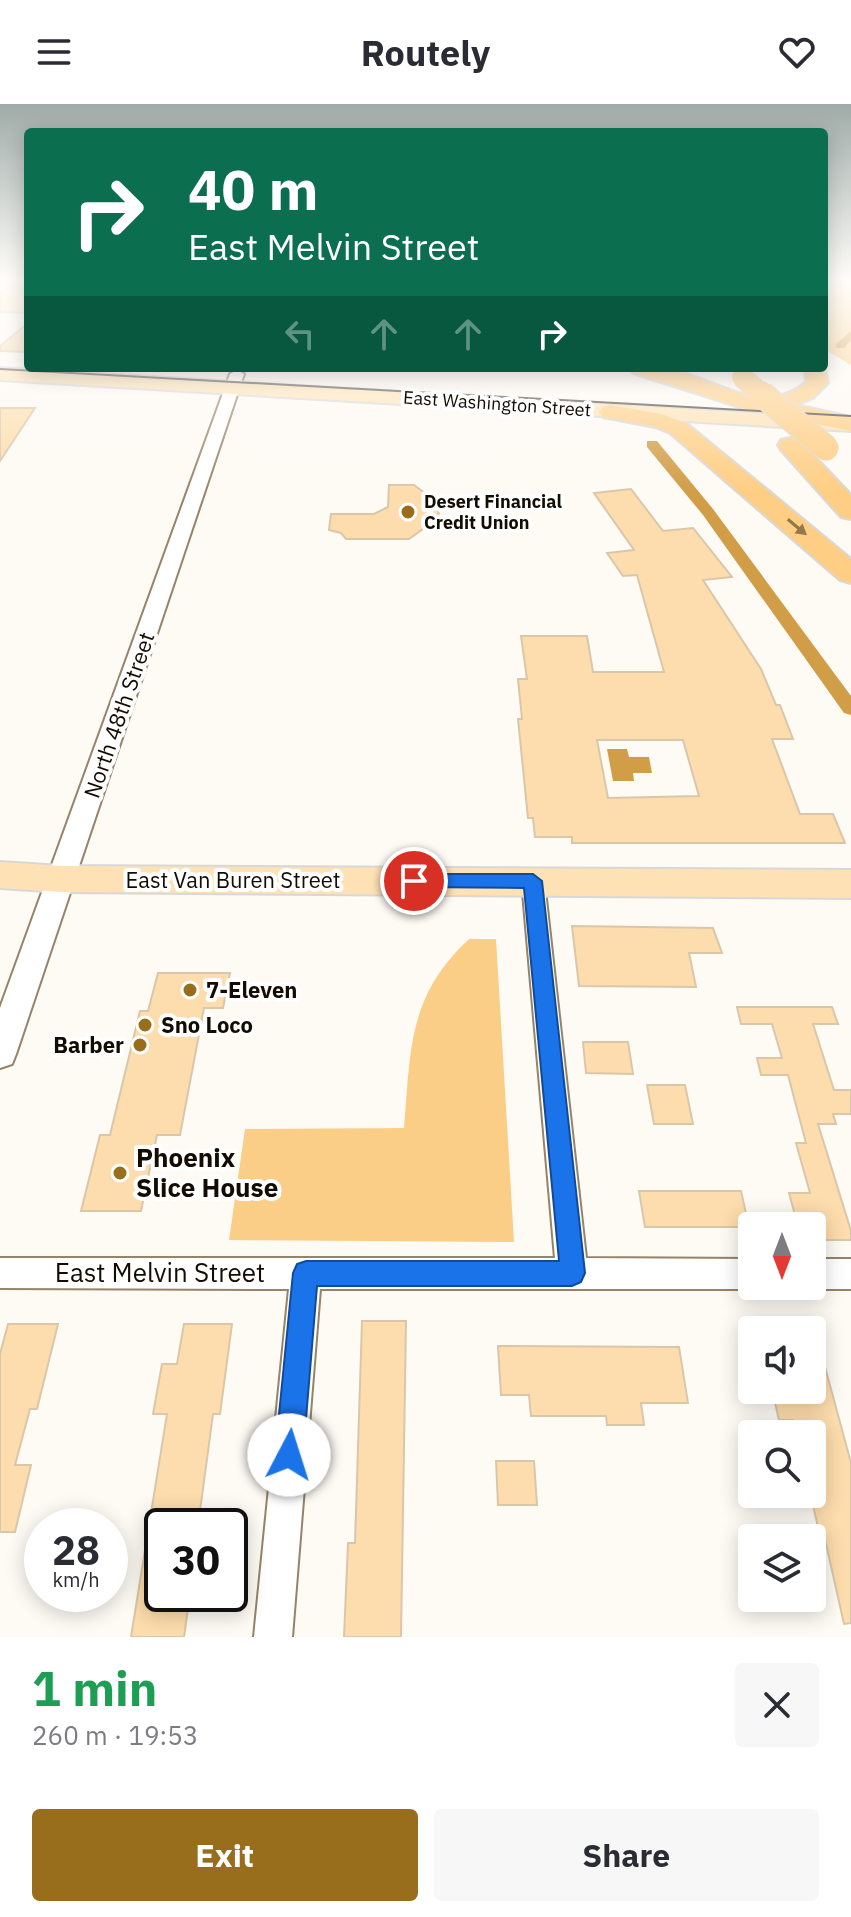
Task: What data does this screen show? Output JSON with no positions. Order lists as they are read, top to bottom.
{
  "streets": {
    "main road": ["East Washington Street", "East Van Buren Street"],
    "street": ["North 48th Street", "East Melvin Street"]
  },
  "crossings": [
    ["East Washington Street", "North 48th Street"],
    ["North 48th Street", "East Van Buren Street"]
  ],
  "places": [
    "Desert Financial Credit Union",
    "7-Eleven",
    "Sno Loco",
    "Barber",
    "Phoenix Slice House"
  ],
  "north": "bottom",
  "page": {
    "header": "Routely",
    "turn": ["40 m", "East Melvin Street"],
    "speed": "28 km/h",
    "limit": "30",
    "heading": ["1 min", "260 m · 19:53"],
    "buttons": ["Exit", "Share"]
  }
}
